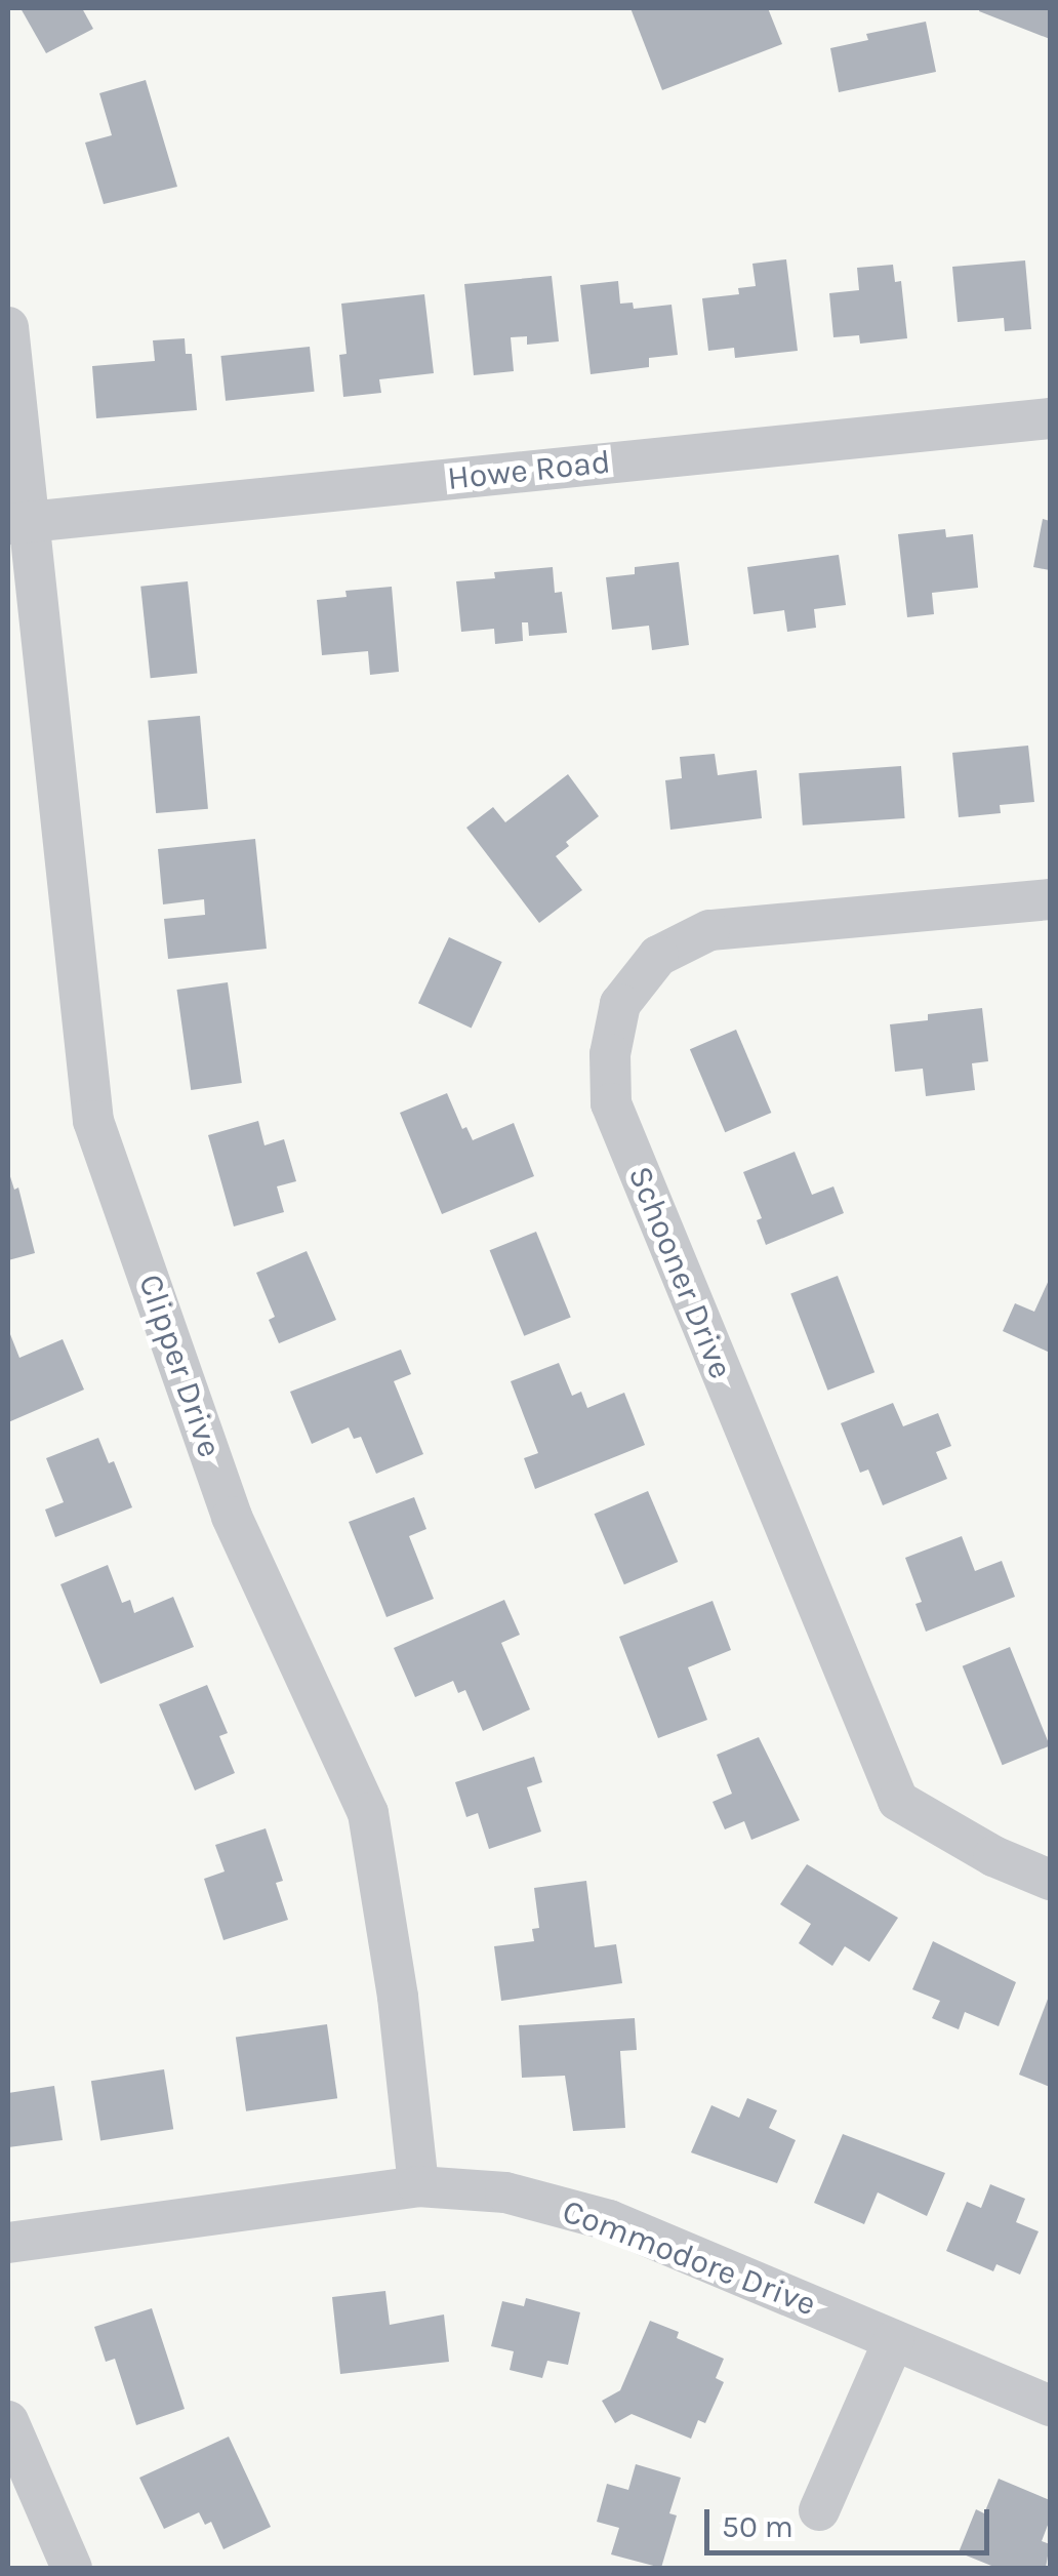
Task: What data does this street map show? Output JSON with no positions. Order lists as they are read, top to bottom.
{
  "streets": {
    "street": [
      "Howe Road",
      "Schooner Drive",
      "Clipper Drive",
      "Commodore Drive"
    ]
  },
  "crossings": [
    ["Howe Road", "Clipper Drive"],
    ["Clipper Drive", "Commodore Drive"]
  ],
  "scale_bar": "50 m"
}
